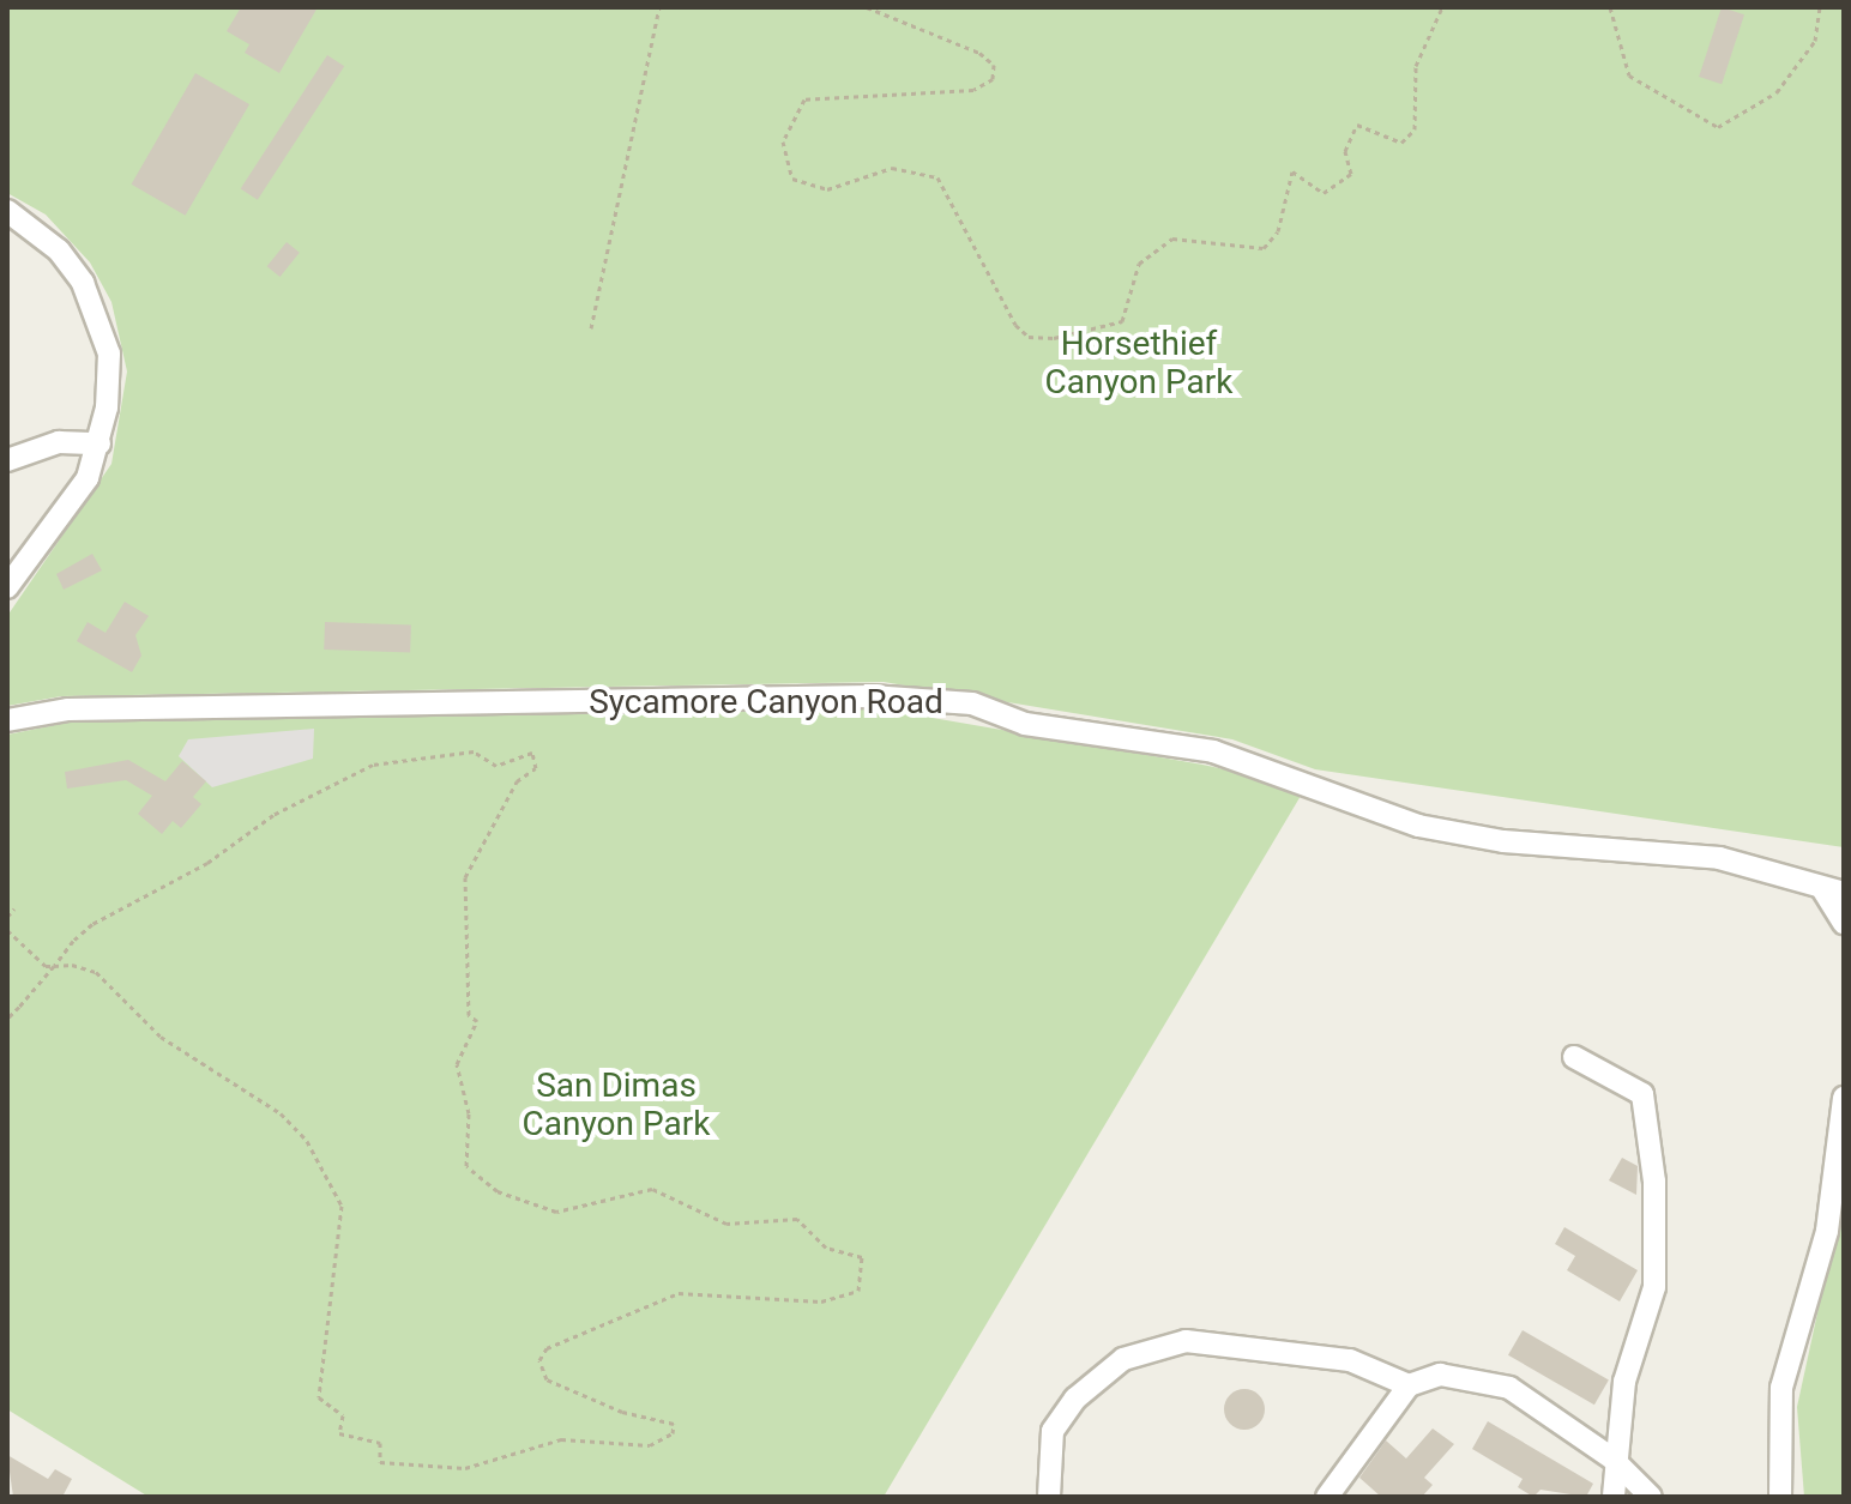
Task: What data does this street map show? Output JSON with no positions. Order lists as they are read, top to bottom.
{
  "streets": {
    "street": ["Sycamore Canyon Road"]
  },
  "parks": ["Horsethief Canyon Park", "San Dimas Canyon Park"]
}
